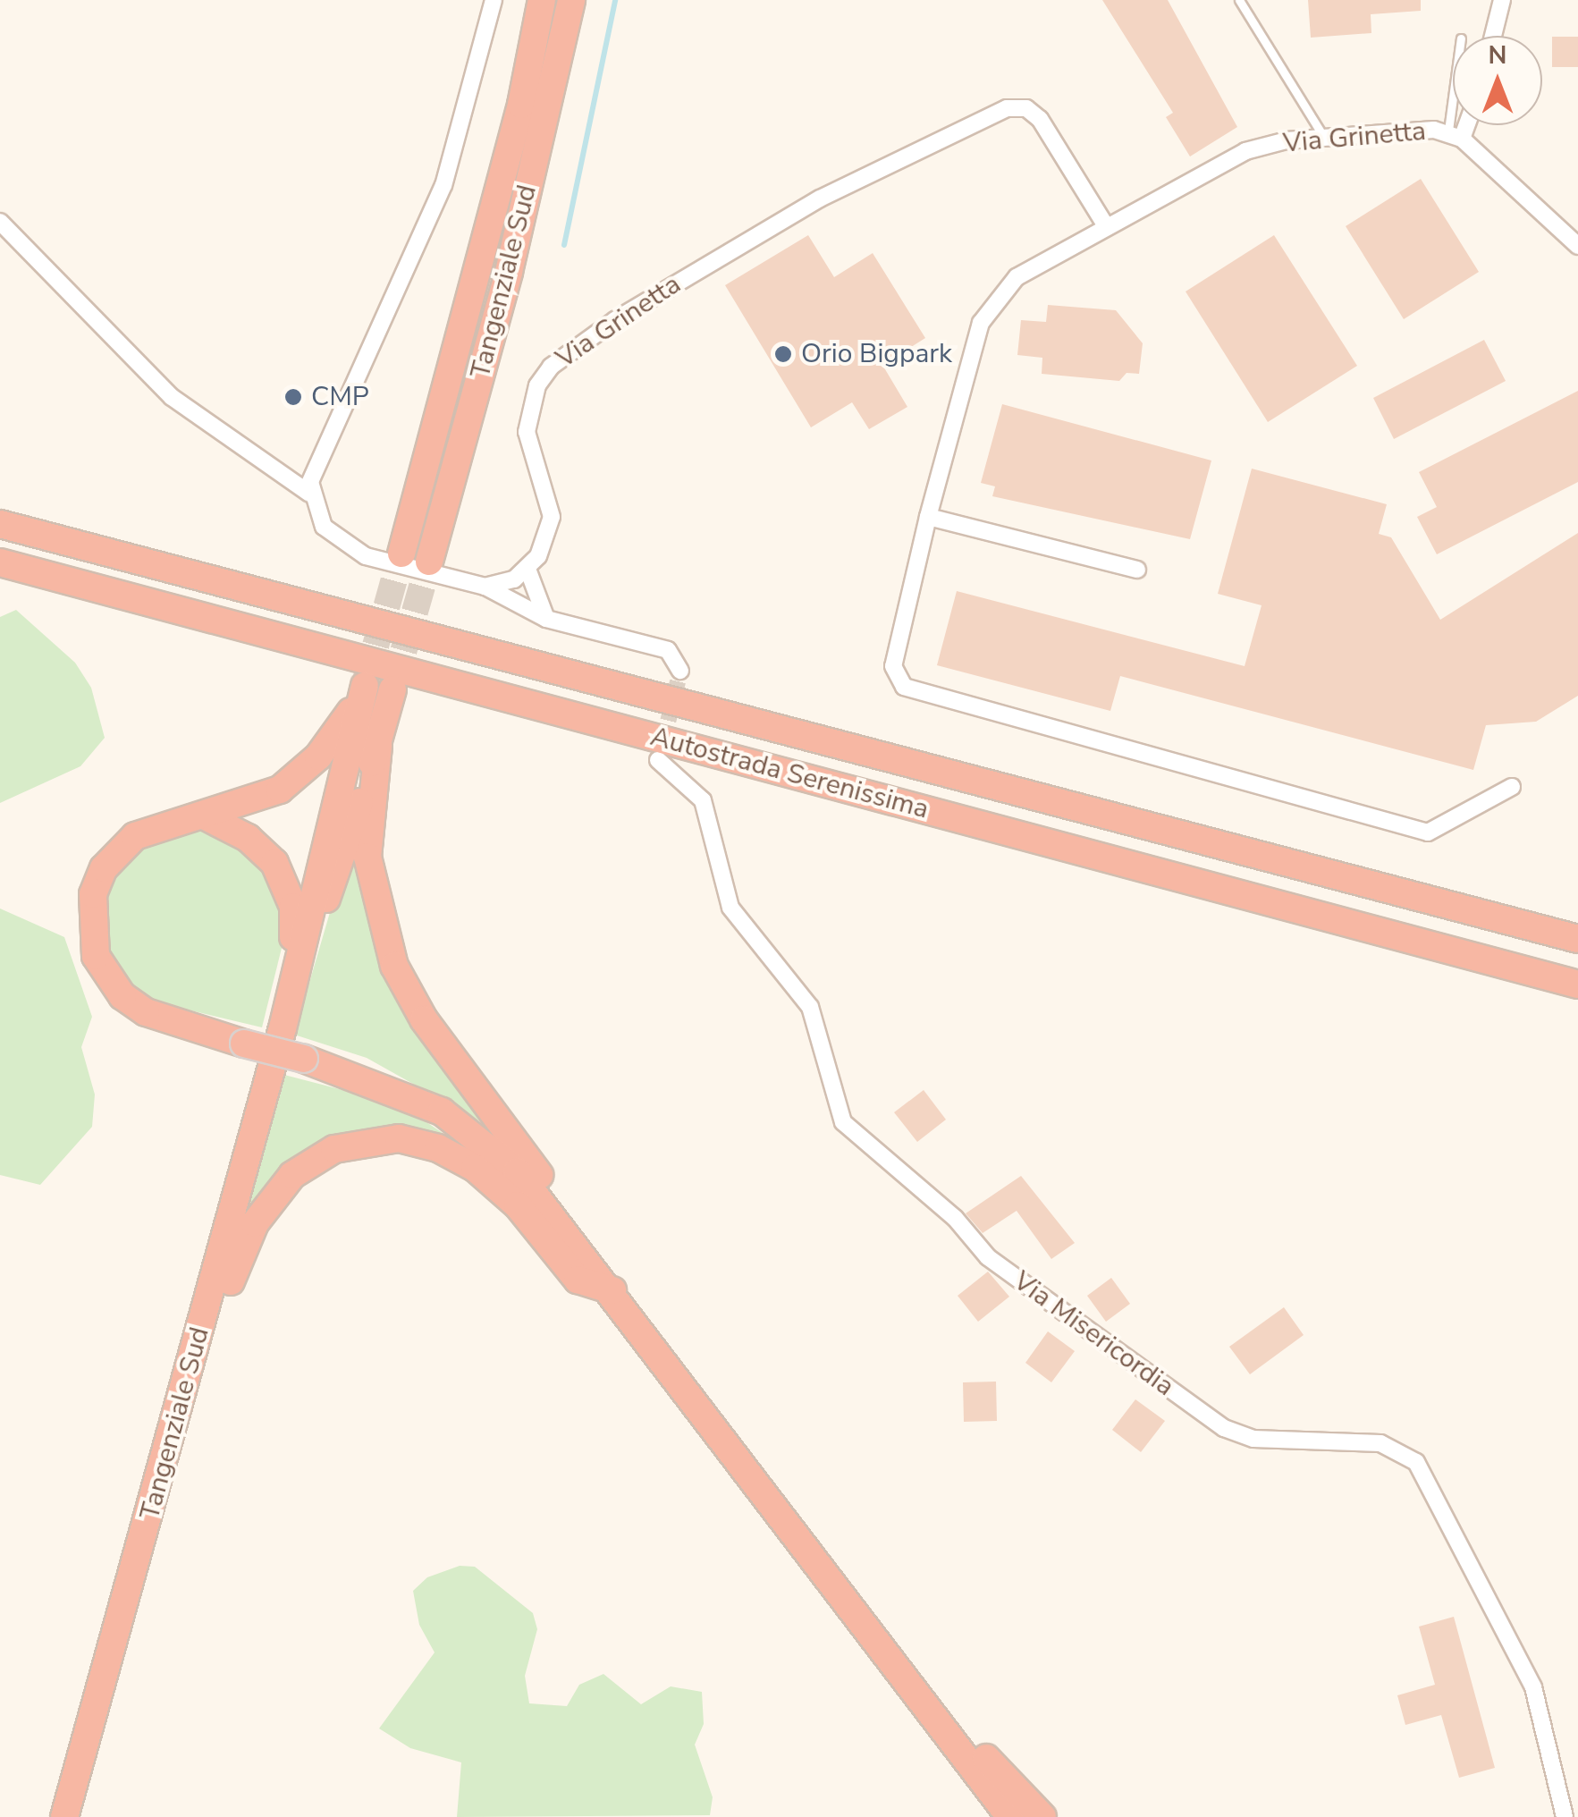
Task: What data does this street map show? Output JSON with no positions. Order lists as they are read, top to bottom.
{
  "streets": {
    "highway": ["Tangenziale Sud", "Autostrada Serenissima"],
    "street": ["Via Grinetta", "Via Misericordia"]
  },
  "places": ["Orio Bigpark", "CMP"],
  "north": "top"
}
